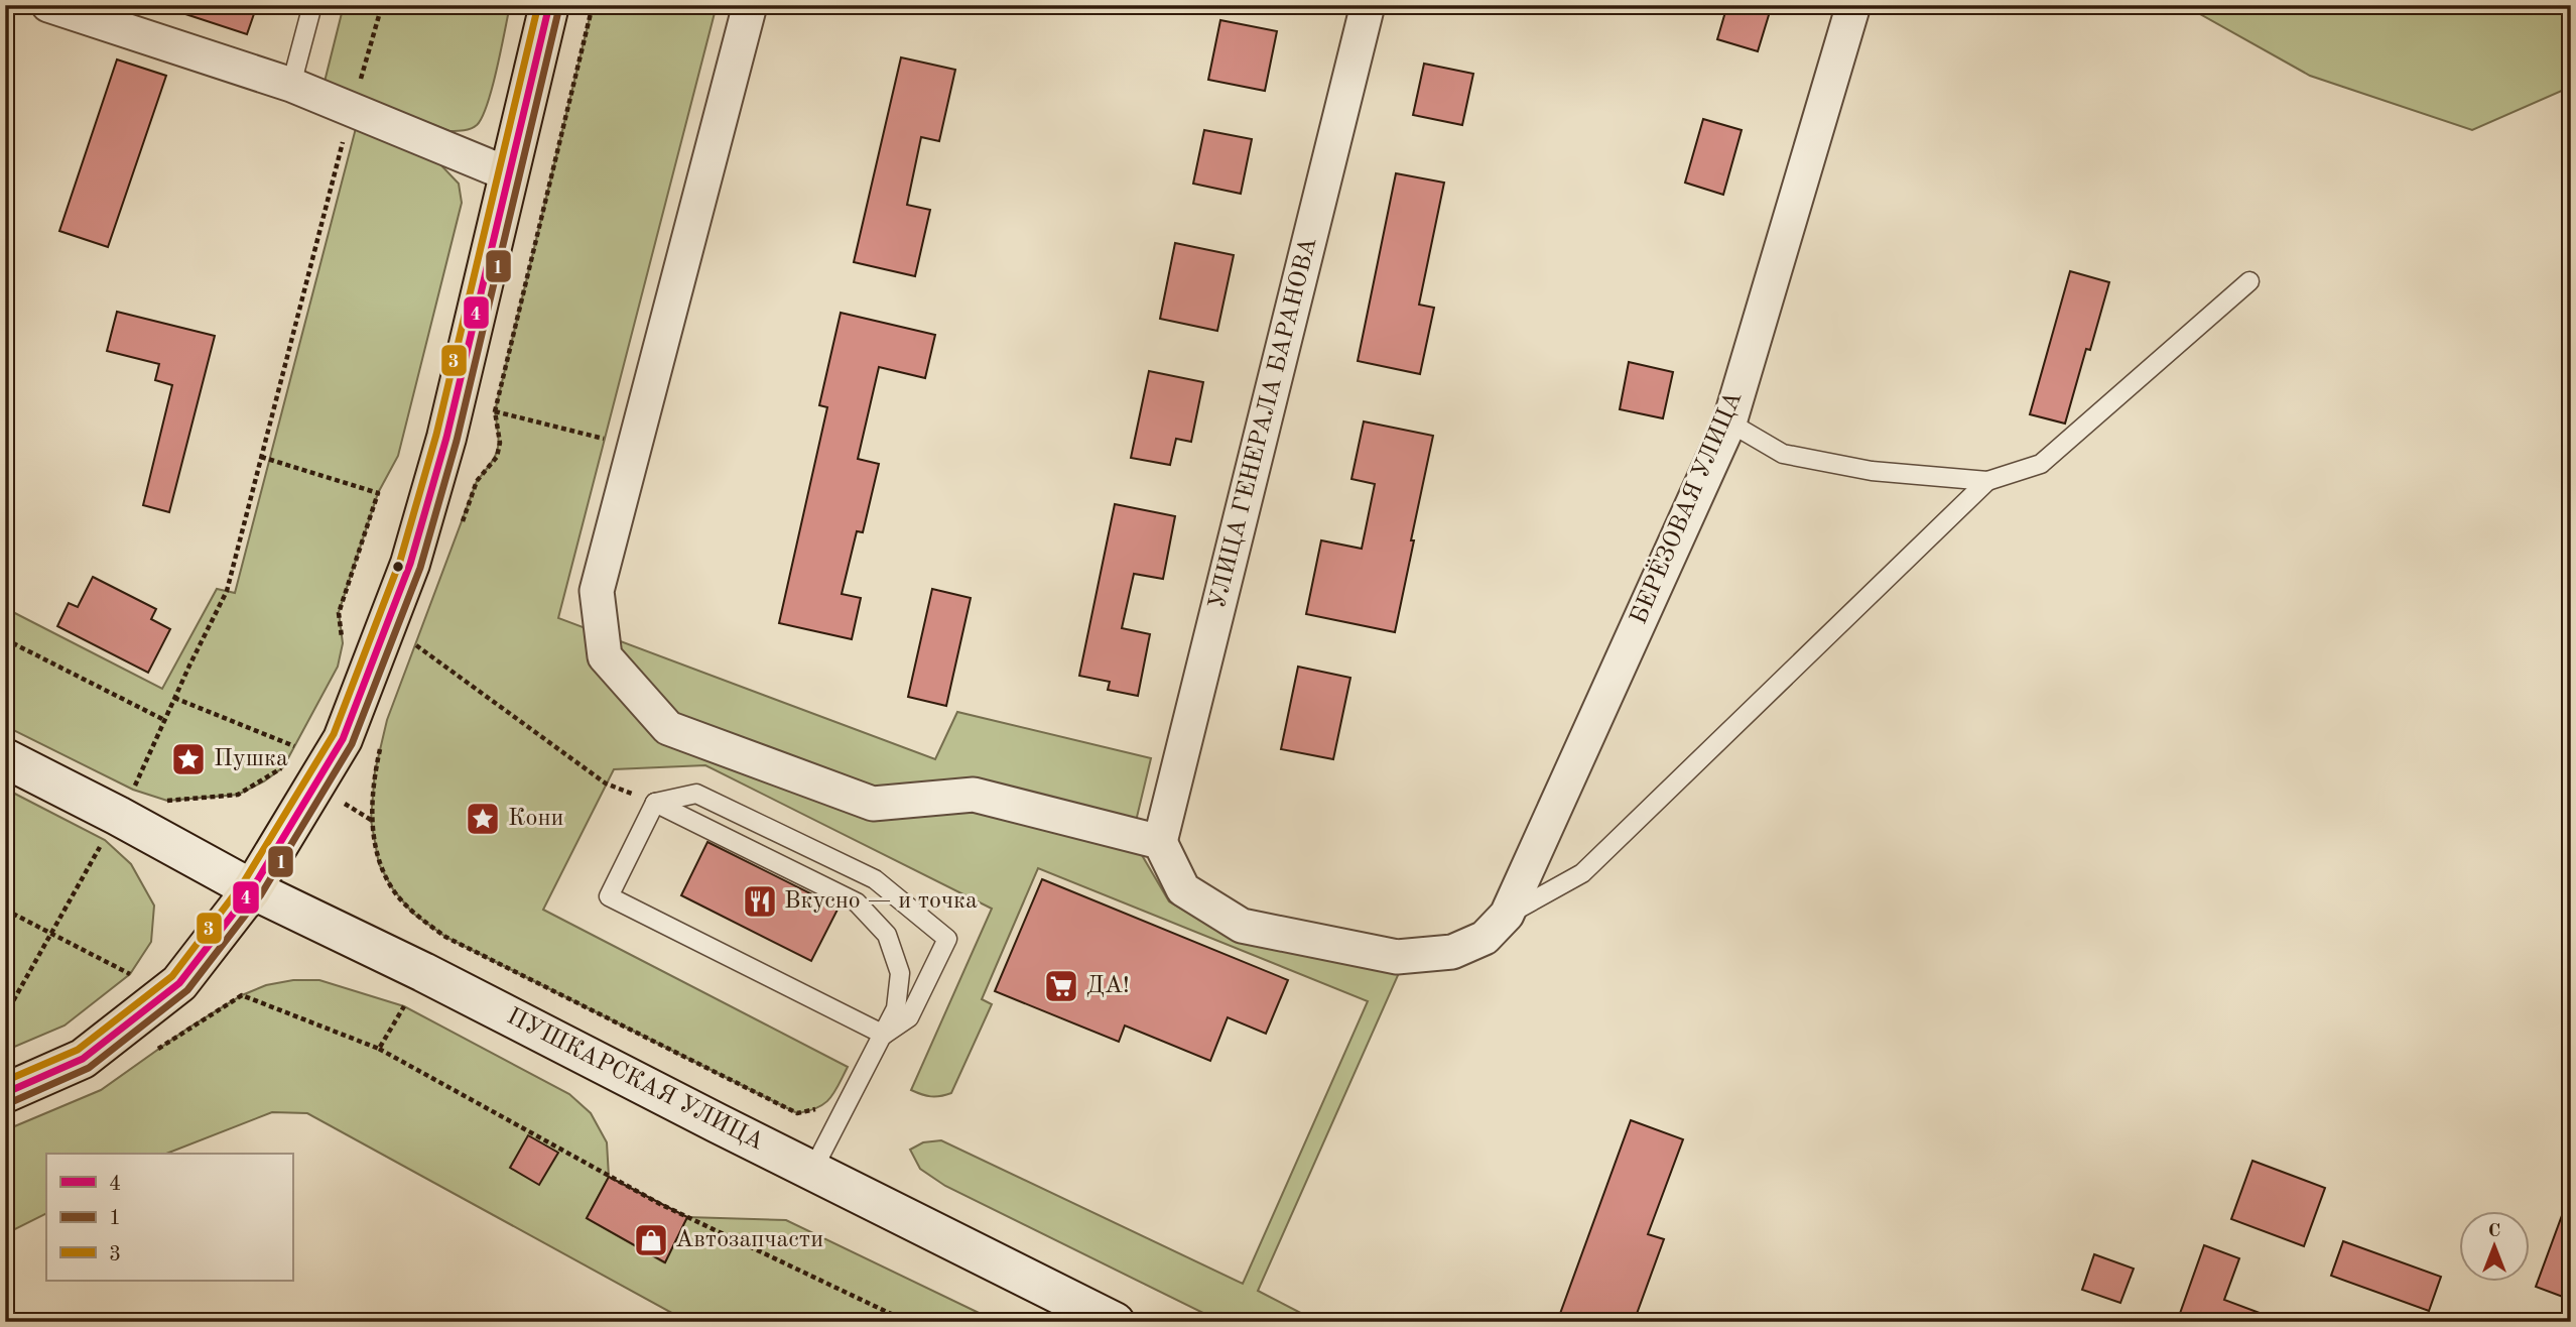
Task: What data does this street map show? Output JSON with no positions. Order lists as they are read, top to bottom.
{
  "streets": {
    "main road": ["ПУШКАРСКАЯ УЛИЦА"],
    "street": ["УЛИЦА ГЕНЕРАЛА БАРАНОВА", "БЕРЁЗОВАЯ УЛИЦА"]
  },
  "places": {
    "place": ["Пушка", "Кони"],
    "restaurant": ["Вкусно — и точка"],
    "supermarket": ["ДА!"],
    "shop": ["Автозапчасти"]
  },
  "lines": ["transit line 4", "transit line 3", "transit line 1"],
  "legend": ["4", "1", "3"],
  "north": "top"
}
